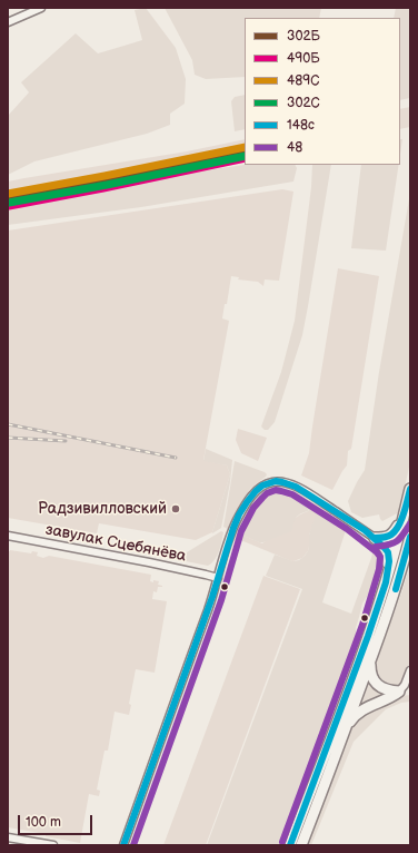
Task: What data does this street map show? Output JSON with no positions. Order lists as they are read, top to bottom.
{
  "streets": {
    "street": ["завулак Сцебянёва"]
  },
  "places": ["Радзивилловский"],
  "lines": [
    "transit line 489С",
    "transit line 302Б",
    "transit line 302С",
    "transit line 490Б",
    "transit line 148с",
    "transit line 48"
  ],
  "legend": [
    "302Б",
    "490Б",
    "489С",
    "302С",
    "148с",
    "48"
  ],
  "scale_bar": "100 m"
}
